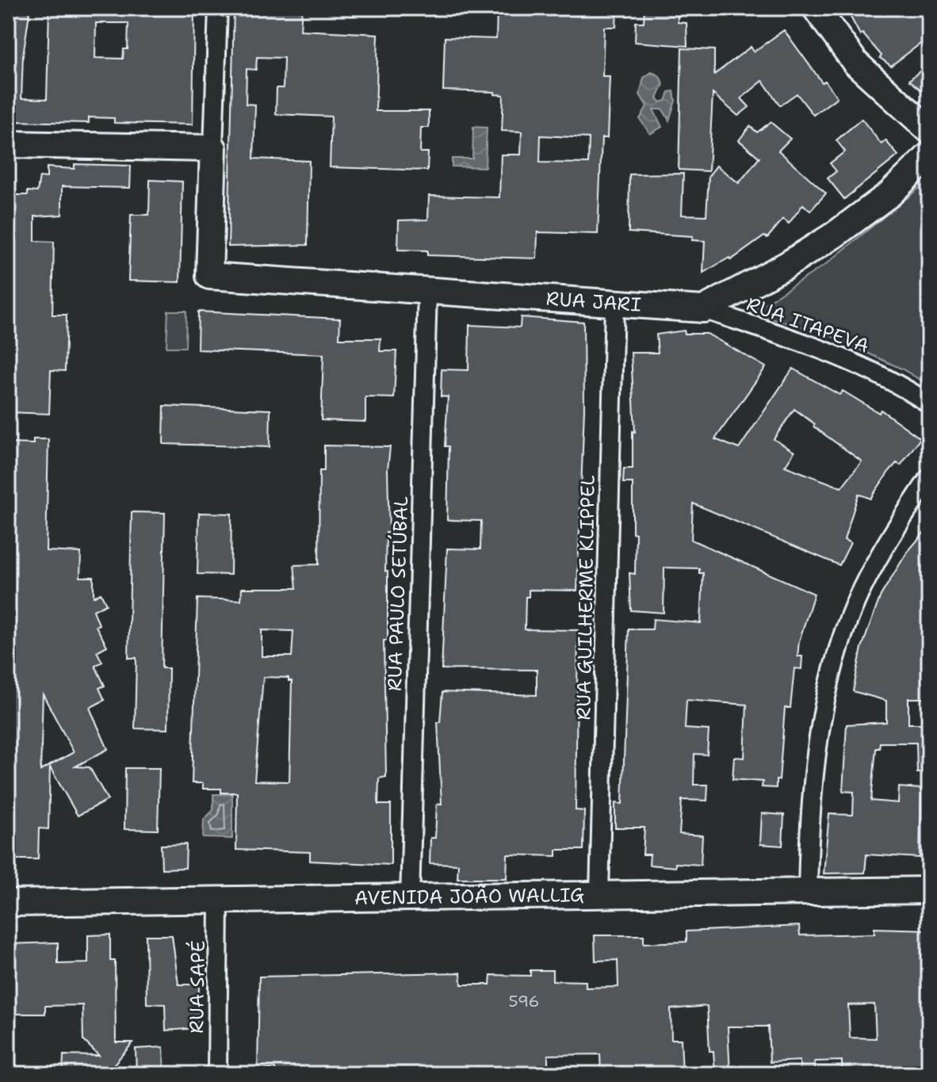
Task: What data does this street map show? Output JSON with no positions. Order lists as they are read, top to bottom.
{
  "streets": {
    "street": [
      "RUA JARI",
      "RUA ITAPEVA",
      "RUA PAULO SETÚBAL",
      "RUA GUILHERME KLIPPEL",
      "AVENIDA JOÃO WALLIG",
      "RUA SAPÉ"
    ]
  },
  "crossings": [
    ["RUA JARI", "RUA ITAPEVA"],
    ["RUA JARI", "RUA PAULO SETÚBAL"],
    ["RUA JARI", "RUA GUILHERME KLIPPEL"],
    ["RUA PAULO SETÚBAL", "AVENIDA JOÃO WALLIG"],
    ["RUA GUILHERME KLIPPEL", "AVENIDA JOÃO WALLIG"],
    ["AVENIDA JOÃO WALLIG", "RUA SAPÉ"]
  ],
  "house_numbers": ["596"]
}
